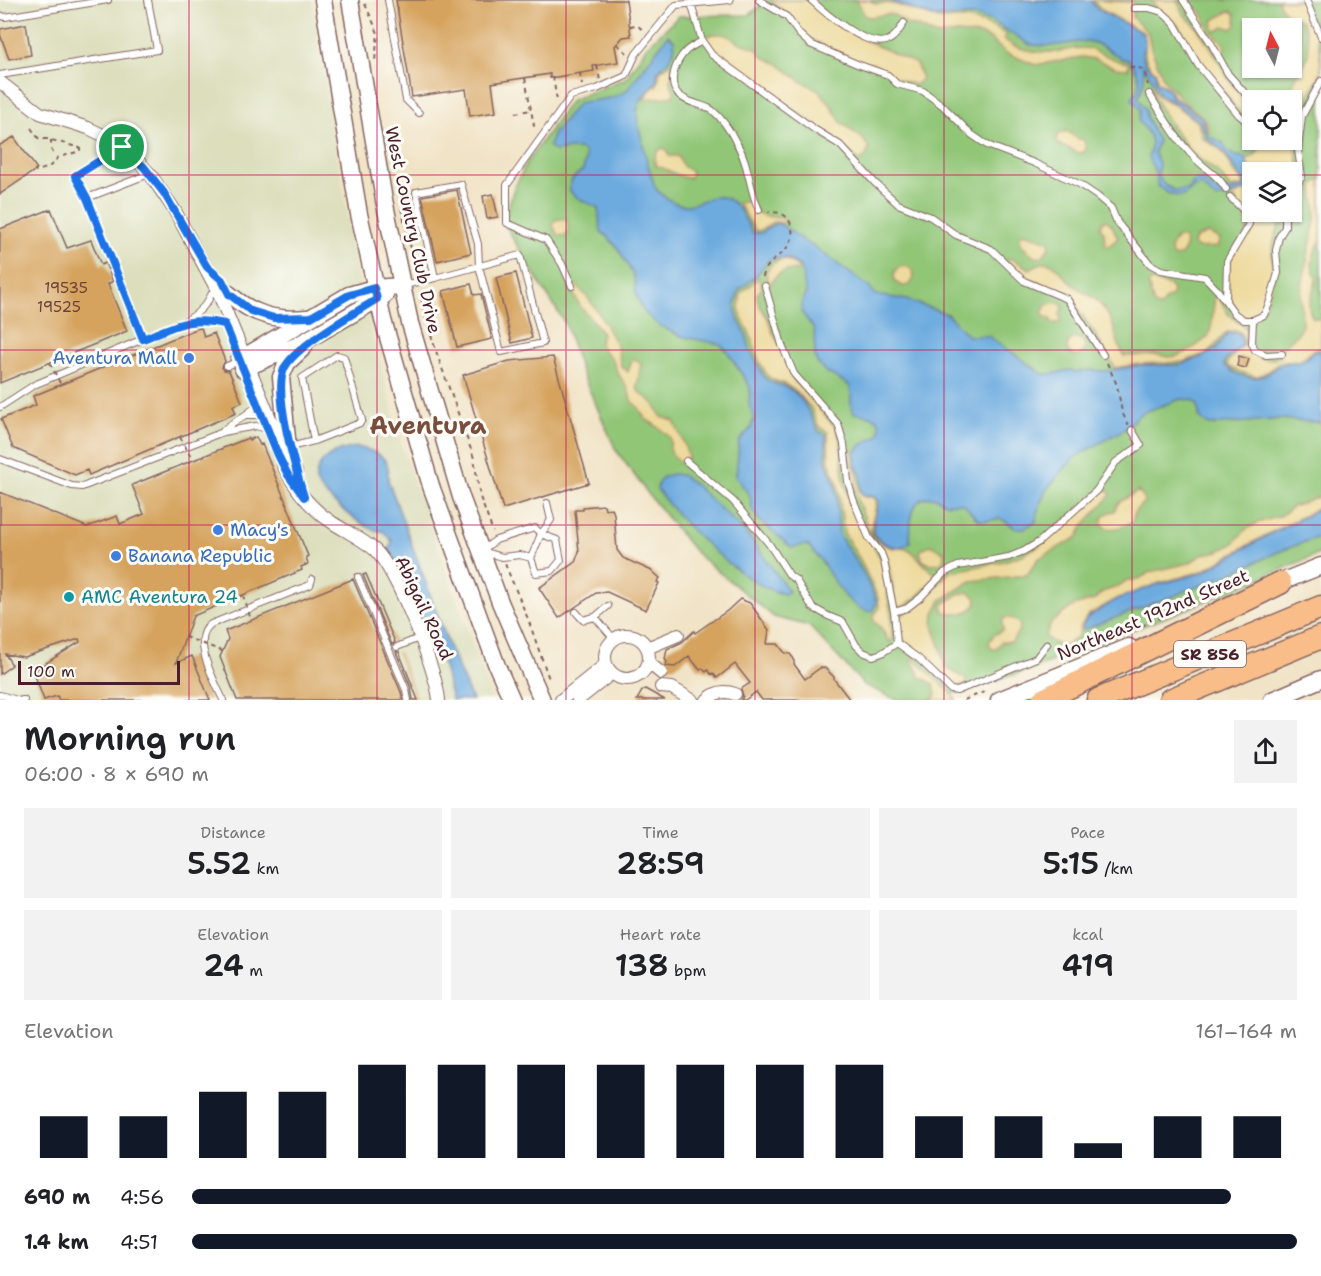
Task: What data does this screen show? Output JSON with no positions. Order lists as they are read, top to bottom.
{
  "streets": {
    "highway": ["SR 856"],
    "street": ["West Country Club Drive", "Abigail Road", "Northeast 192nd Street"]
  },
  "districts": ["Aventura"],
  "places": [
    "Aventura Mall",
    "Macy's",
    "Banana Republic",
    "AMC Aventura 24"
  ],
  "house_numbers": ["19535", "19525"],
  "scale_bar": "100 m",
  "north": "top",
  "page": {
    "scale": "100 m",
    "heading": ["Morning run", "06:00 · 8 × 690 m"],
    "stats": [
      ["Distance", "5.52 km"],
      ["Time", "28:59"],
      ["Pace", "5:15 /km"],
      ["Elevation", "24 m"],
      ["Heart rate", "138 bpm"],
      ["kcal", "419"]
    ],
    "chart": ["Elevation", "161–164 m"],
    "list": [
      {
        "name": "690 m",
        "note": "4:56"
      },
      {
        "name": "1.4 km",
        "note": "4:51"
      }
    ]
  }
}
